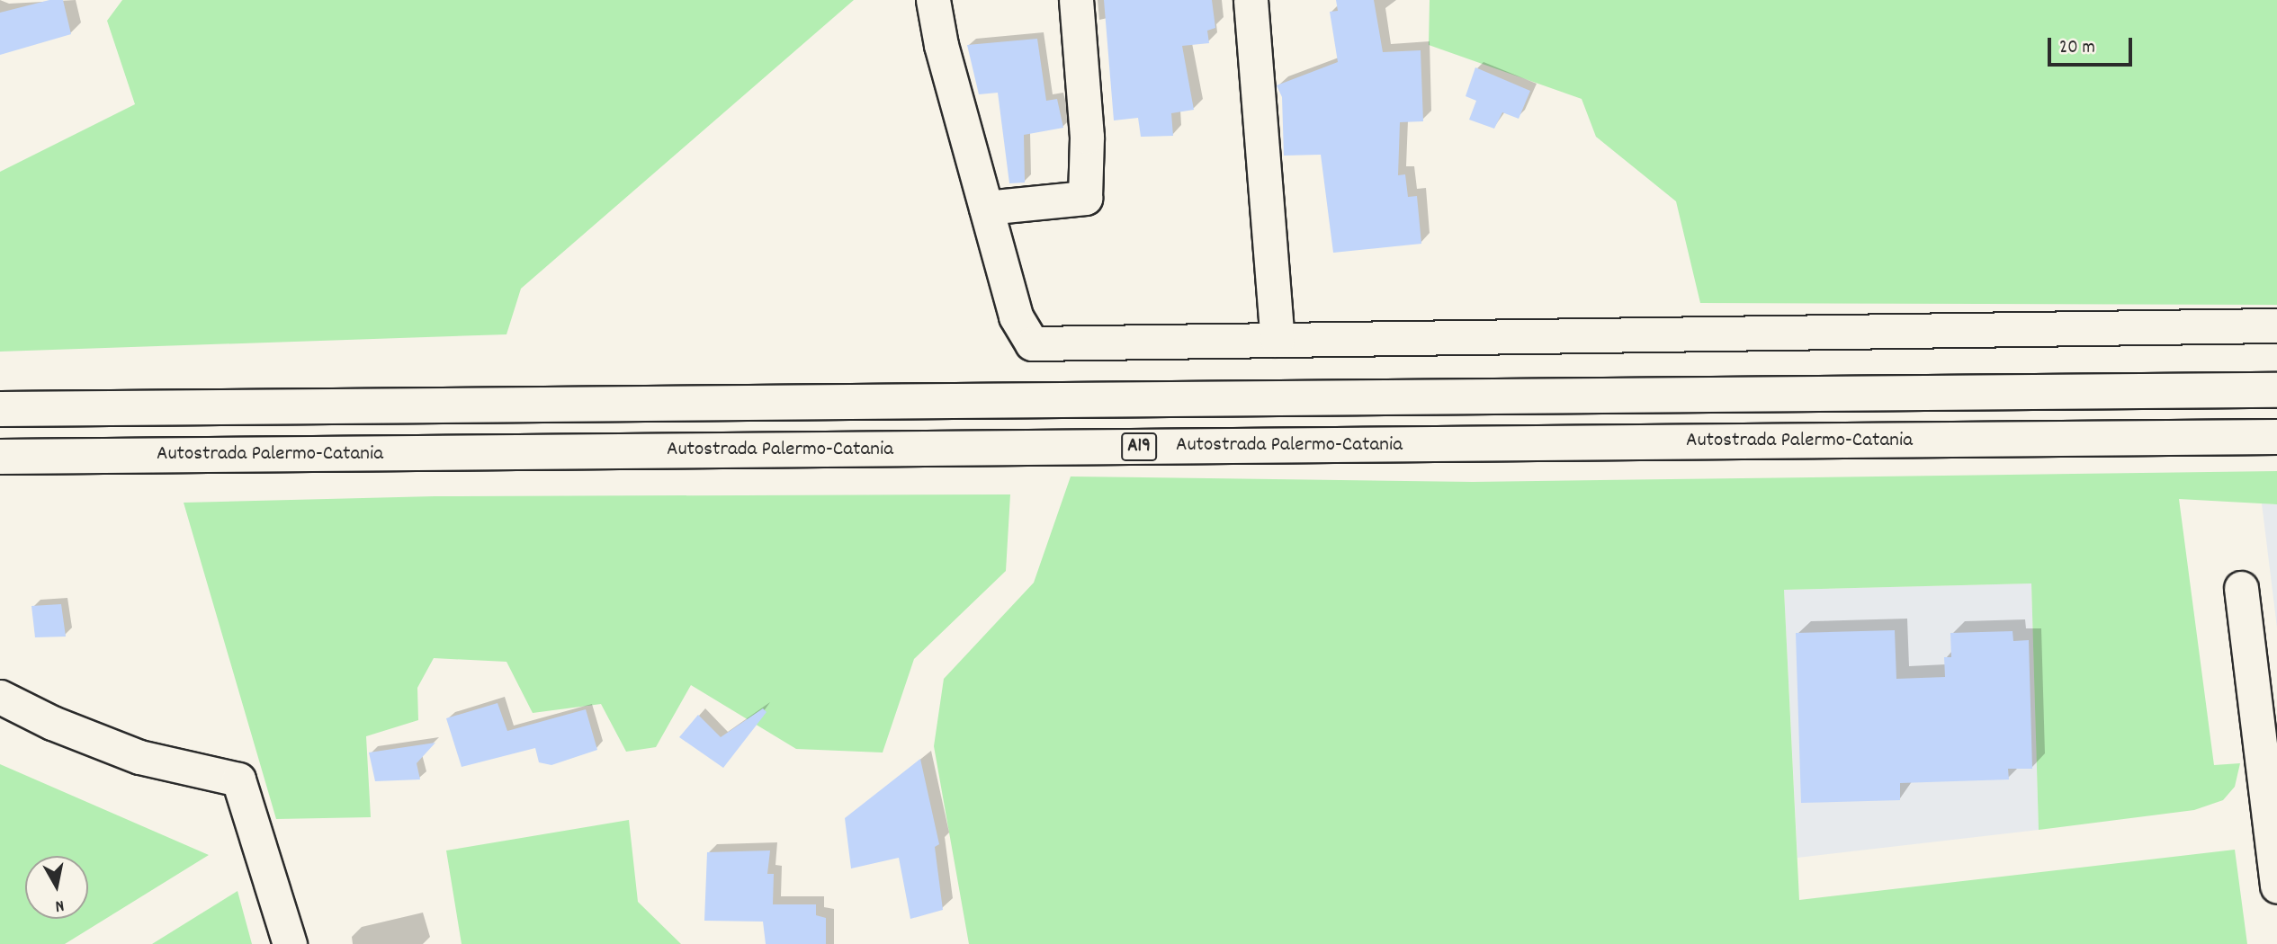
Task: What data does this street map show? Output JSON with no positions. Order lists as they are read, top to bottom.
{
  "streets": {
    "highway": ["Autostrada Palermo-Catania", "A19"]
  },
  "scale_bar": "20 m",
  "north": "bottom"
}
